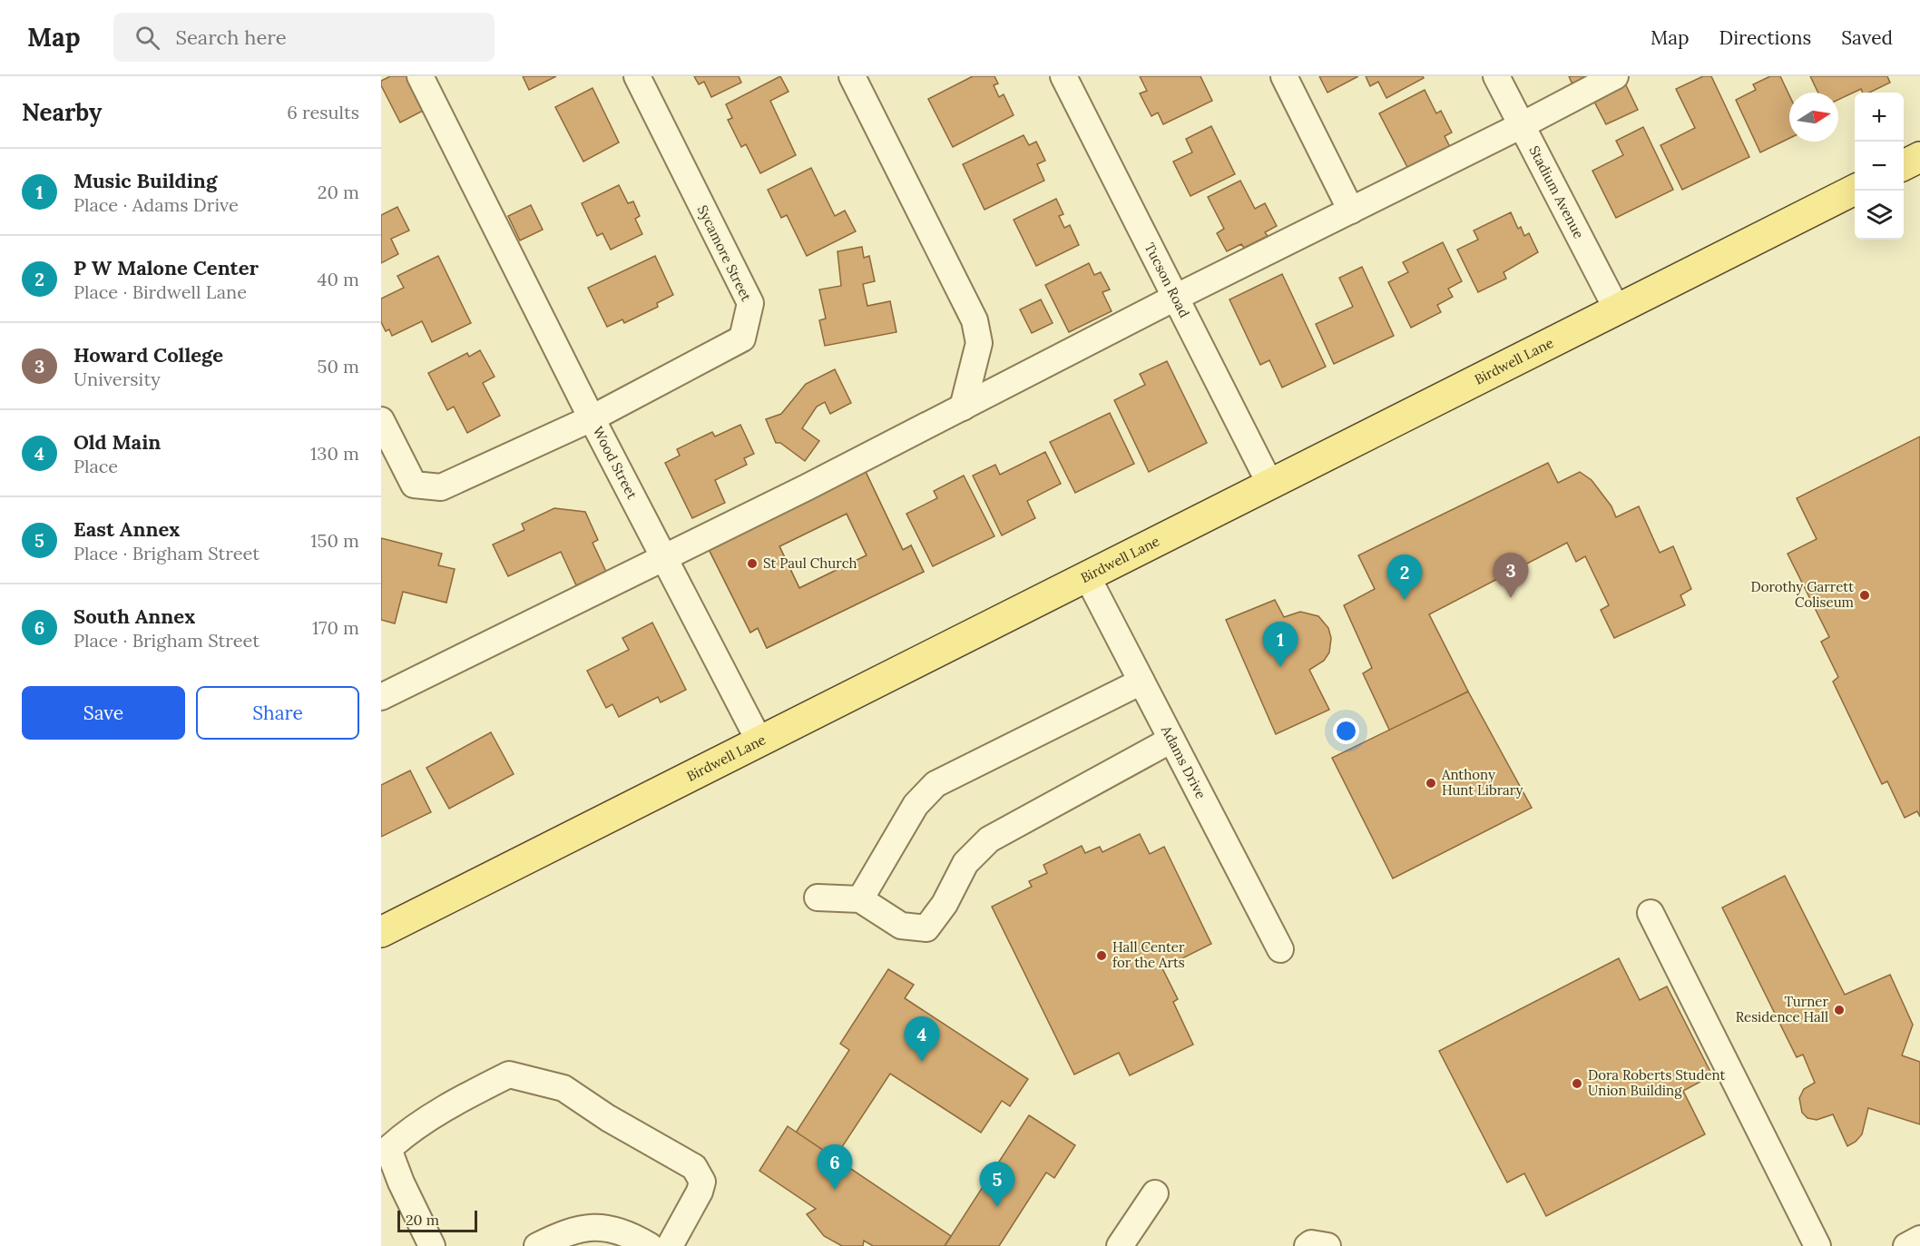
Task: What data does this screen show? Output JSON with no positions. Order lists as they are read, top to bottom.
{
  "streets": {
    "main road": ["Birdwell Lane"],
    "street": [
      "Stadium Avenue",
      "Sycamore Street",
      "Tucson Road",
      "Wood Street",
      "Adams Drive"
    ]
  },
  "crossings": [
    ["Stadium Avenue", "Birdwell Lane"],
    ["Sycamore Street", "Wood Street"],
    ["Tucson Road", "Birdwell Lane"],
    ["Birdwell Lane", "Wood Street"],
    ["Birdwell Lane", "Adams Drive"]
  ],
  "places": [
    "St Paul Church",
    "Dorothy Garrett Coliseum",
    "Anthony Hunt Library",
    "Hall Center for the Arts",
    "Turner Residence Hall",
    "Dora Roberts Student Union Building"
  ],
  "scale_bar": "20 m",
  "north": "right",
  "page": {
    "header": "Map",
    "search": "Search here",
    "nav": ["Map", "Directions", "Saved"],
    "heading": ["Nearby", "6 results"],
    "map_buttons": ["+", "−"],
    "list": [
      {
        "mark": "1",
        "name": "Music Building",
        "note": "Place · Adams Drive",
        "value": "20 m"
      },
      {
        "mark": "2",
        "name": "P W Malone Center",
        "note": "Place · Birdwell Lane",
        "value": "40 m"
      },
      {
        "mark": "3",
        "name": "Howard College",
        "note": "University",
        "value": "50 m"
      },
      {
        "mark": "4",
        "name": "Old Main",
        "note": "Place",
        "value": "130 m"
      },
      {
        "mark": "5",
        "name": "East Annex",
        "note": "Place · Brigham Street",
        "value": "150 m"
      },
      {
        "mark": "6",
        "name": "South Annex",
        "note": "Place · Brigham Street",
        "value": "170 m"
      }
    ],
    "pins": [
      "3",
      "2",
      "1",
      "4",
      "6",
      "5"
    ],
    "buttons": ["Save", "Share"],
    "scale": "20 m"
  }
}
